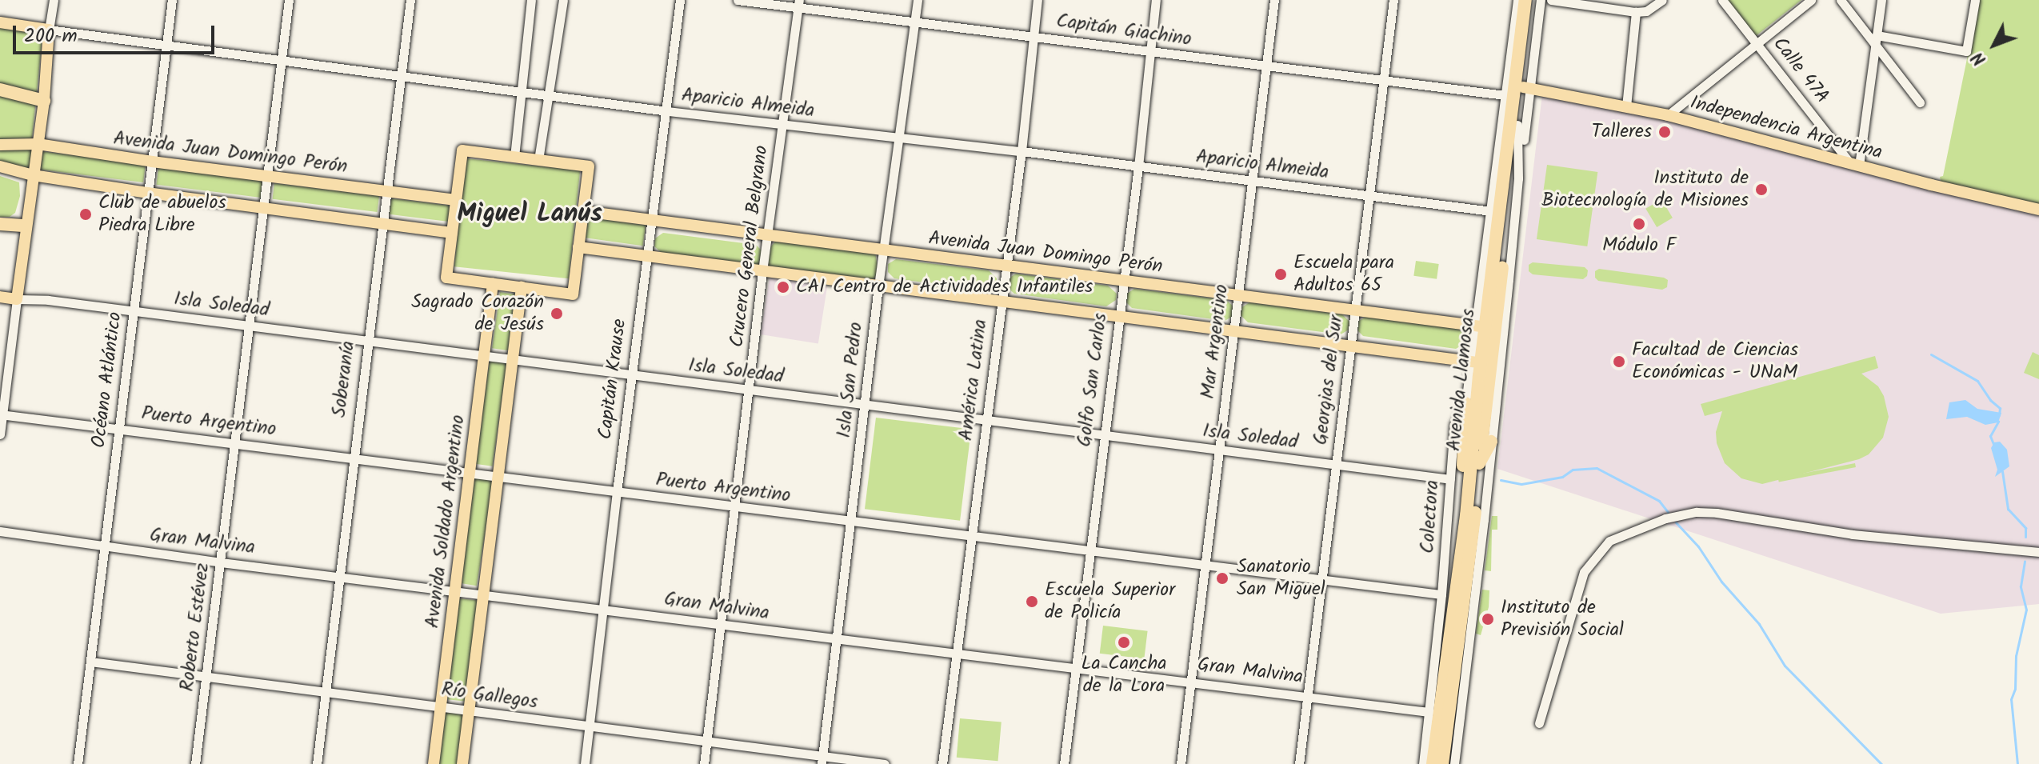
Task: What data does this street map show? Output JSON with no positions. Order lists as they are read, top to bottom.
{
  "streets": {
    "highway": ["Avenida Llamosas"],
    "main road": [
      "Aparicio Almeida",
      "Independencia Argentina",
      "Avenida Juan Domingo Perón",
      "Avenida Soldado Argentino"
    ],
    "street": [
      "Capitán Giachino",
      "Calle 47A",
      "Crucero General Belgrano",
      "Isla Soledad",
      "Mar Argentino",
      "Soberanía",
      "Capitán Krause",
      "Océano Atlántico",
      "Isla San Pedro",
      "América Latina",
      "Golfo San Carlos",
      "Georgias del Sur",
      "Puerto Argentino",
      "Colectora",
      "Gran Malvina",
      "Roberto Estévez",
      "Río Gallegos"
    ]
  },
  "crossings": [
    ["Capitán Giachino", "Crucero General Belgrano"],
    ["Capitán Giachino", "Mar Argentino"],
    ["Capitán Giachino", "Isla San Pedro"],
    ["Capitán Giachino", "América Latina"],
    ["Capitán Giachino", "Golfo San Carlos"],
    ["Capitán Giachino", "Georgias del Sur"],
    ["Calle 47A", "Independencia Argentina"],
    ["Aparicio Almeida", "Crucero General Belgrano"],
    ["Aparicio Almeida", "Mar Argentino"],
    ["Aparicio Almeida", "Soberanía"],
    ["Aparicio Almeida", "Capitán Krause"],
    ["Aparicio Almeida", "Océano Atlántico"],
    ["Aparicio Almeida", "Isla San Pedro"],
    ["Aparicio Almeida", "América Latina"],
    ["Aparicio Almeida", "Golfo San Carlos"],
    ["Aparicio Almeida", "Georgias del Sur"],
    ["Aparicio Almeida", "Colectora"],
    ["Aparicio Almeida", "Roberto Estévez"],
    ["Independencia Argentina", "Avenida Llamosas"],
    ["Independencia Argentina", "Colectora"],
    ["Avenida Juan Domingo Perón", "Crucero General Belgrano"],
    ["Avenida Juan Domingo Perón", "Mar Argentino"],
    ["Avenida Juan Domingo Perón", "Soberanía"],
    ["Avenida Juan Domingo Perón", "Capitán Krause"],
    ["Avenida Juan Domingo Perón", "Océano Atlántico"],
    ["Avenida Juan Domingo Perón", "Isla San Pedro"],
    ["Avenida Juan Domingo Perón", "América Latina"],
    ["Avenida Juan Domingo Perón", "Golfo San Carlos"],
    ["Avenida Juan Domingo Perón", "Georgias del Sur"],
    ["Avenida Juan Domingo Perón", "Avenida Llamosas"],
    ["Avenida Juan Domingo Perón", "Colectora"],
    ["Avenida Juan Domingo Perón", "Roberto Estévez"],
    ["Crucero General Belgrano", "Isla Soledad"],
    ["Crucero General Belgrano", "Puerto Argentino"],
    ["Crucero General Belgrano", "Gran Malvina"],
    ["Crucero General Belgrano", "Río Gallegos"],
    ["Isla Soledad", "Mar Argentino"],
    ["Isla Soledad", "Soberanía"],
    ["Isla Soledad", "Capitán Krause"],
    ["Isla Soledad", "Océano Atlántico"],
    ["Isla Soledad", "Isla San Pedro"],
    ["Isla Soledad", "América Latina"],
    ["Isla Soledad", "Golfo San Carlos"],
    ["Isla Soledad", "Georgias del Sur"],
    ["Isla Soledad", "Colectora"],
    ["Isla Soledad", "Avenida Soldado Argentino"],
    ["Isla Soledad", "Roberto Estévez"],
    ["Mar Argentino", "Puerto Argentino"],
    ["Mar Argentino", "Gran Malvina"],
    ["Soberanía", "Puerto Argentino"],
    ["Soberanía", "Gran Malvina"],
    ["Soberanía", "Río Gallegos"],
    ["Capitán Krause", "Puerto Argentino"],
    ["Capitán Krause", "Gran Malvina"],
    ["Capitán Krause", "Río Gallegos"],
    ["Océano Atlántico", "Puerto Argentino"],
    ["Océano Atlántico", "Gran Malvina"],
    ["Océano Atlántico", "Río Gallegos"],
    ["Isla San Pedro", "Puerto Argentino"],
    ["Isla San Pedro", "Gran Malvina"],
    ["Isla San Pedro", "Río Gallegos"],
    ["América Latina", "Puerto Argentino"],
    ["América Latina", "Gran Malvina"],
    ["Golfo San Carlos", "Puerto Argentino"],
    ["Golfo San Carlos", "Gran Malvina"],
    ["Georgias del Sur", "Puerto Argentino"],
    ["Georgias del Sur", "Gran Malvina"],
    ["Avenida Llamosas", "Colectora"],
    ["Puerto Argentino", "Colectora"],
    ["Puerto Argentino", "Avenida Soldado Argentino"],
    ["Puerto Argentino", "Roberto Estévez"],
    ["Colectora", "Gran Malvina"],
    ["Avenida Soldado Argentino", "Gran Malvina"],
    ["Avenida Soldado Argentino", "Río Gallegos"],
    ["Gran Malvina", "Roberto Estévez"],
    ["Roberto Estévez", "Río Gallegos"]
  ],
  "districts": ["Miguel Lanús"],
  "places": [
    "Talleres",
    "Instituto de Biotecnología de Misiones",
    "Club de abuelos Piedra Libre",
    "Módulo F",
    "Escuela para Adultos 65",
    "CAI Centro de Actividades Infantiles",
    "Sagrado Corazón de Jesús",
    "Facultad de Ciencias Económicas - UNaM",
    "Sanatorio San Miguel",
    "Escuela Superior de Policía",
    "Instituto de Previsión Social",
    "La Cancha de la Lora"
  ],
  "scale_bar": "200 m",
  "north": "bottom left"
}
